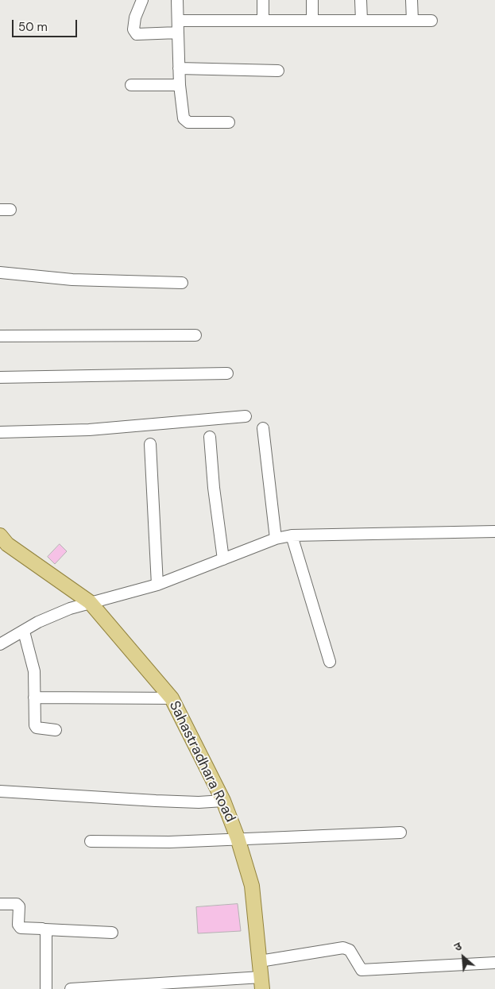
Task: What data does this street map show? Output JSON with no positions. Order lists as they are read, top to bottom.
{
  "streets": {
    "main road": ["Sahastradhara Road"]
  },
  "scale_bar": "50 m",
  "north": "top left"
}
